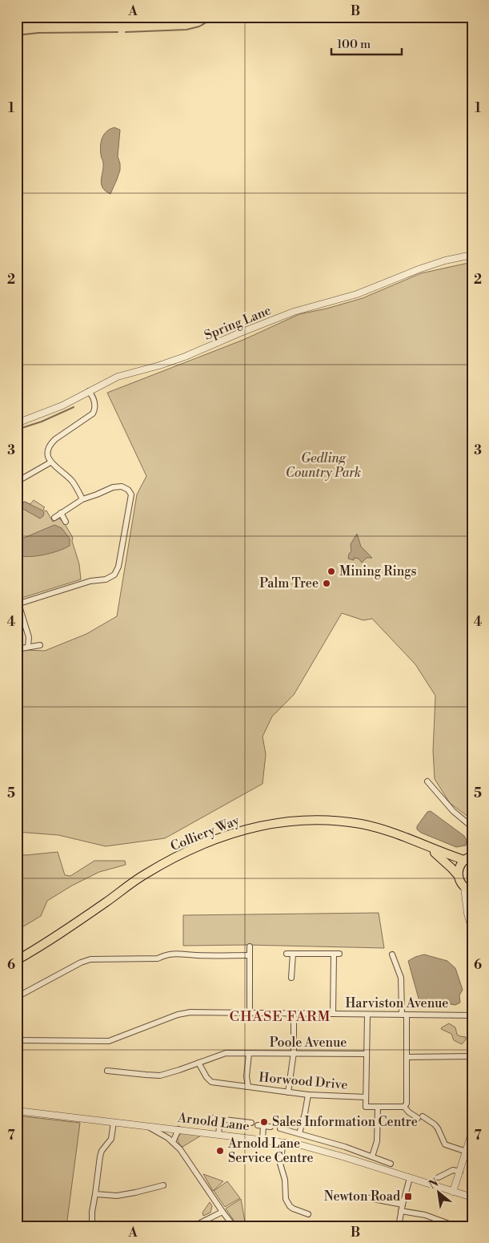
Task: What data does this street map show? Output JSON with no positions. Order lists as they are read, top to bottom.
{
  "streets": {
    "main road": ["Colliery Way"],
    "street": [
      "Spring Lane",
      "Harviston Avenue",
      "Poole Avenue",
      "Horwood Drive",
      "Arnold Lane"
    ]
  },
  "crossings": [
    ["Poole Avenue", "Horwood Drive"]
  ],
  "districts": ["CHASE FARM"],
  "parks": ["Gedling Country Park"],
  "places": {
    "other": [
      "Mining Rings",
      "Palm Tree",
      "Sales Information Centre",
      "Arnold Lane Service Centre"
    ],
    "transit": ["Newton Road"]
  },
  "scale_bar": "100 m",
  "north": "top left",
  "grid": {
    "columns": ["A", "B"],
    "rows": [
      "1",
      "2",
      "3",
      "4",
      "5",
      "6",
      "7"
    ]
  }
}
